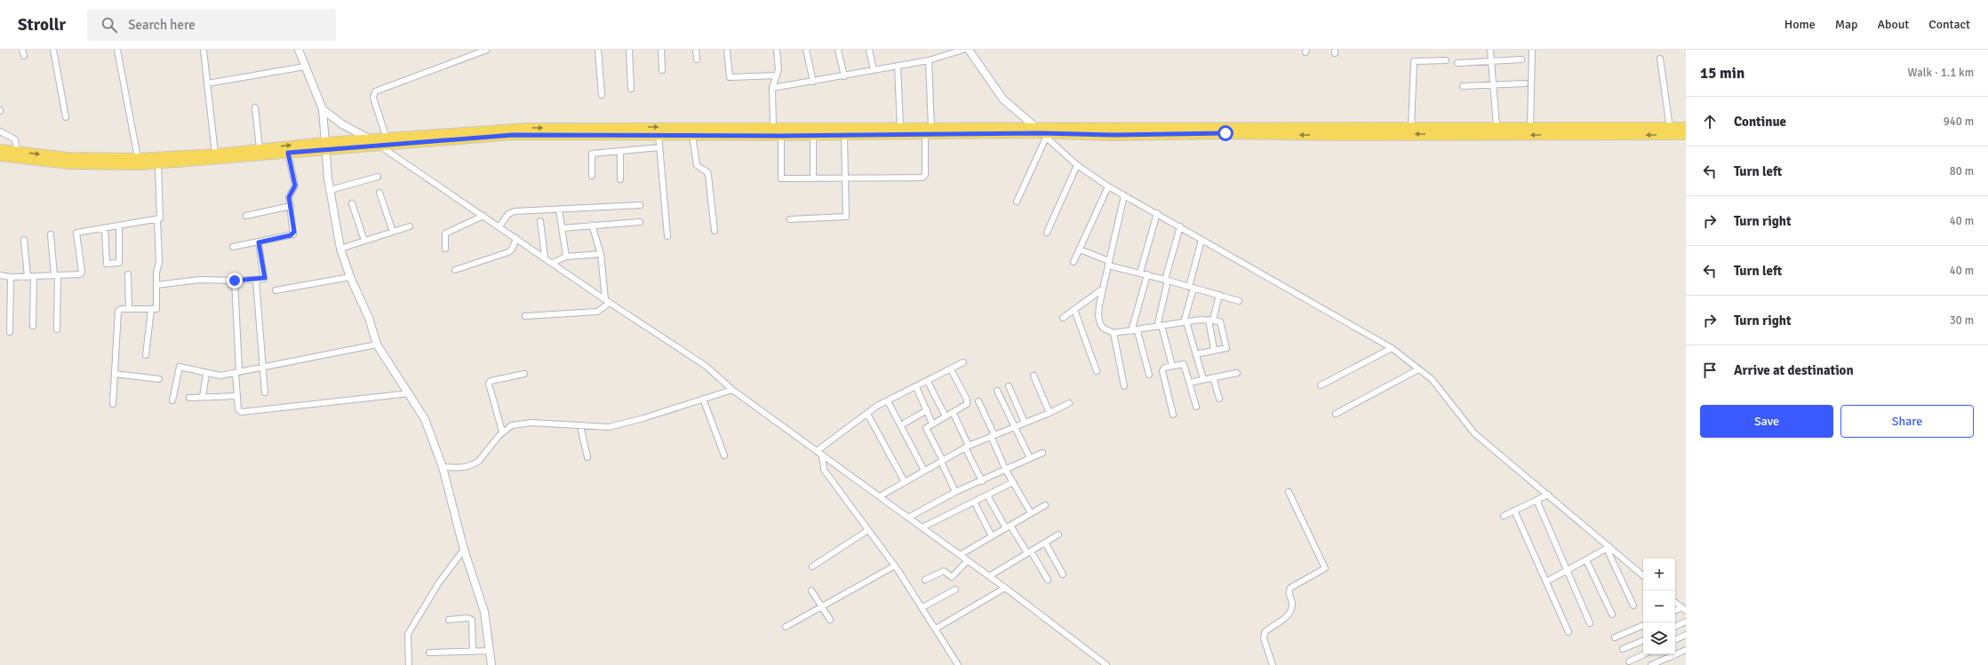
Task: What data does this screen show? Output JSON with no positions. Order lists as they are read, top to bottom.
{
  "page": {
    "header": "Strollr",
    "search": "Search here",
    "nav": [
      "Home",
      "Map",
      "About",
      "Contact"
    ],
    "heading": ["15 min", "Walk · 1.1 km"],
    "list": [
      ["Continue", "940 m"],
      ["Turn left", "80 m"],
      ["Turn right", "40 m"],
      ["Turn left", "40 m"],
      ["Turn right", "30 m"],
      "Arrive at destination"
    ],
    "buttons": ["Save", "Share"],
    "map_buttons": ["+", "−"]
  }
}
